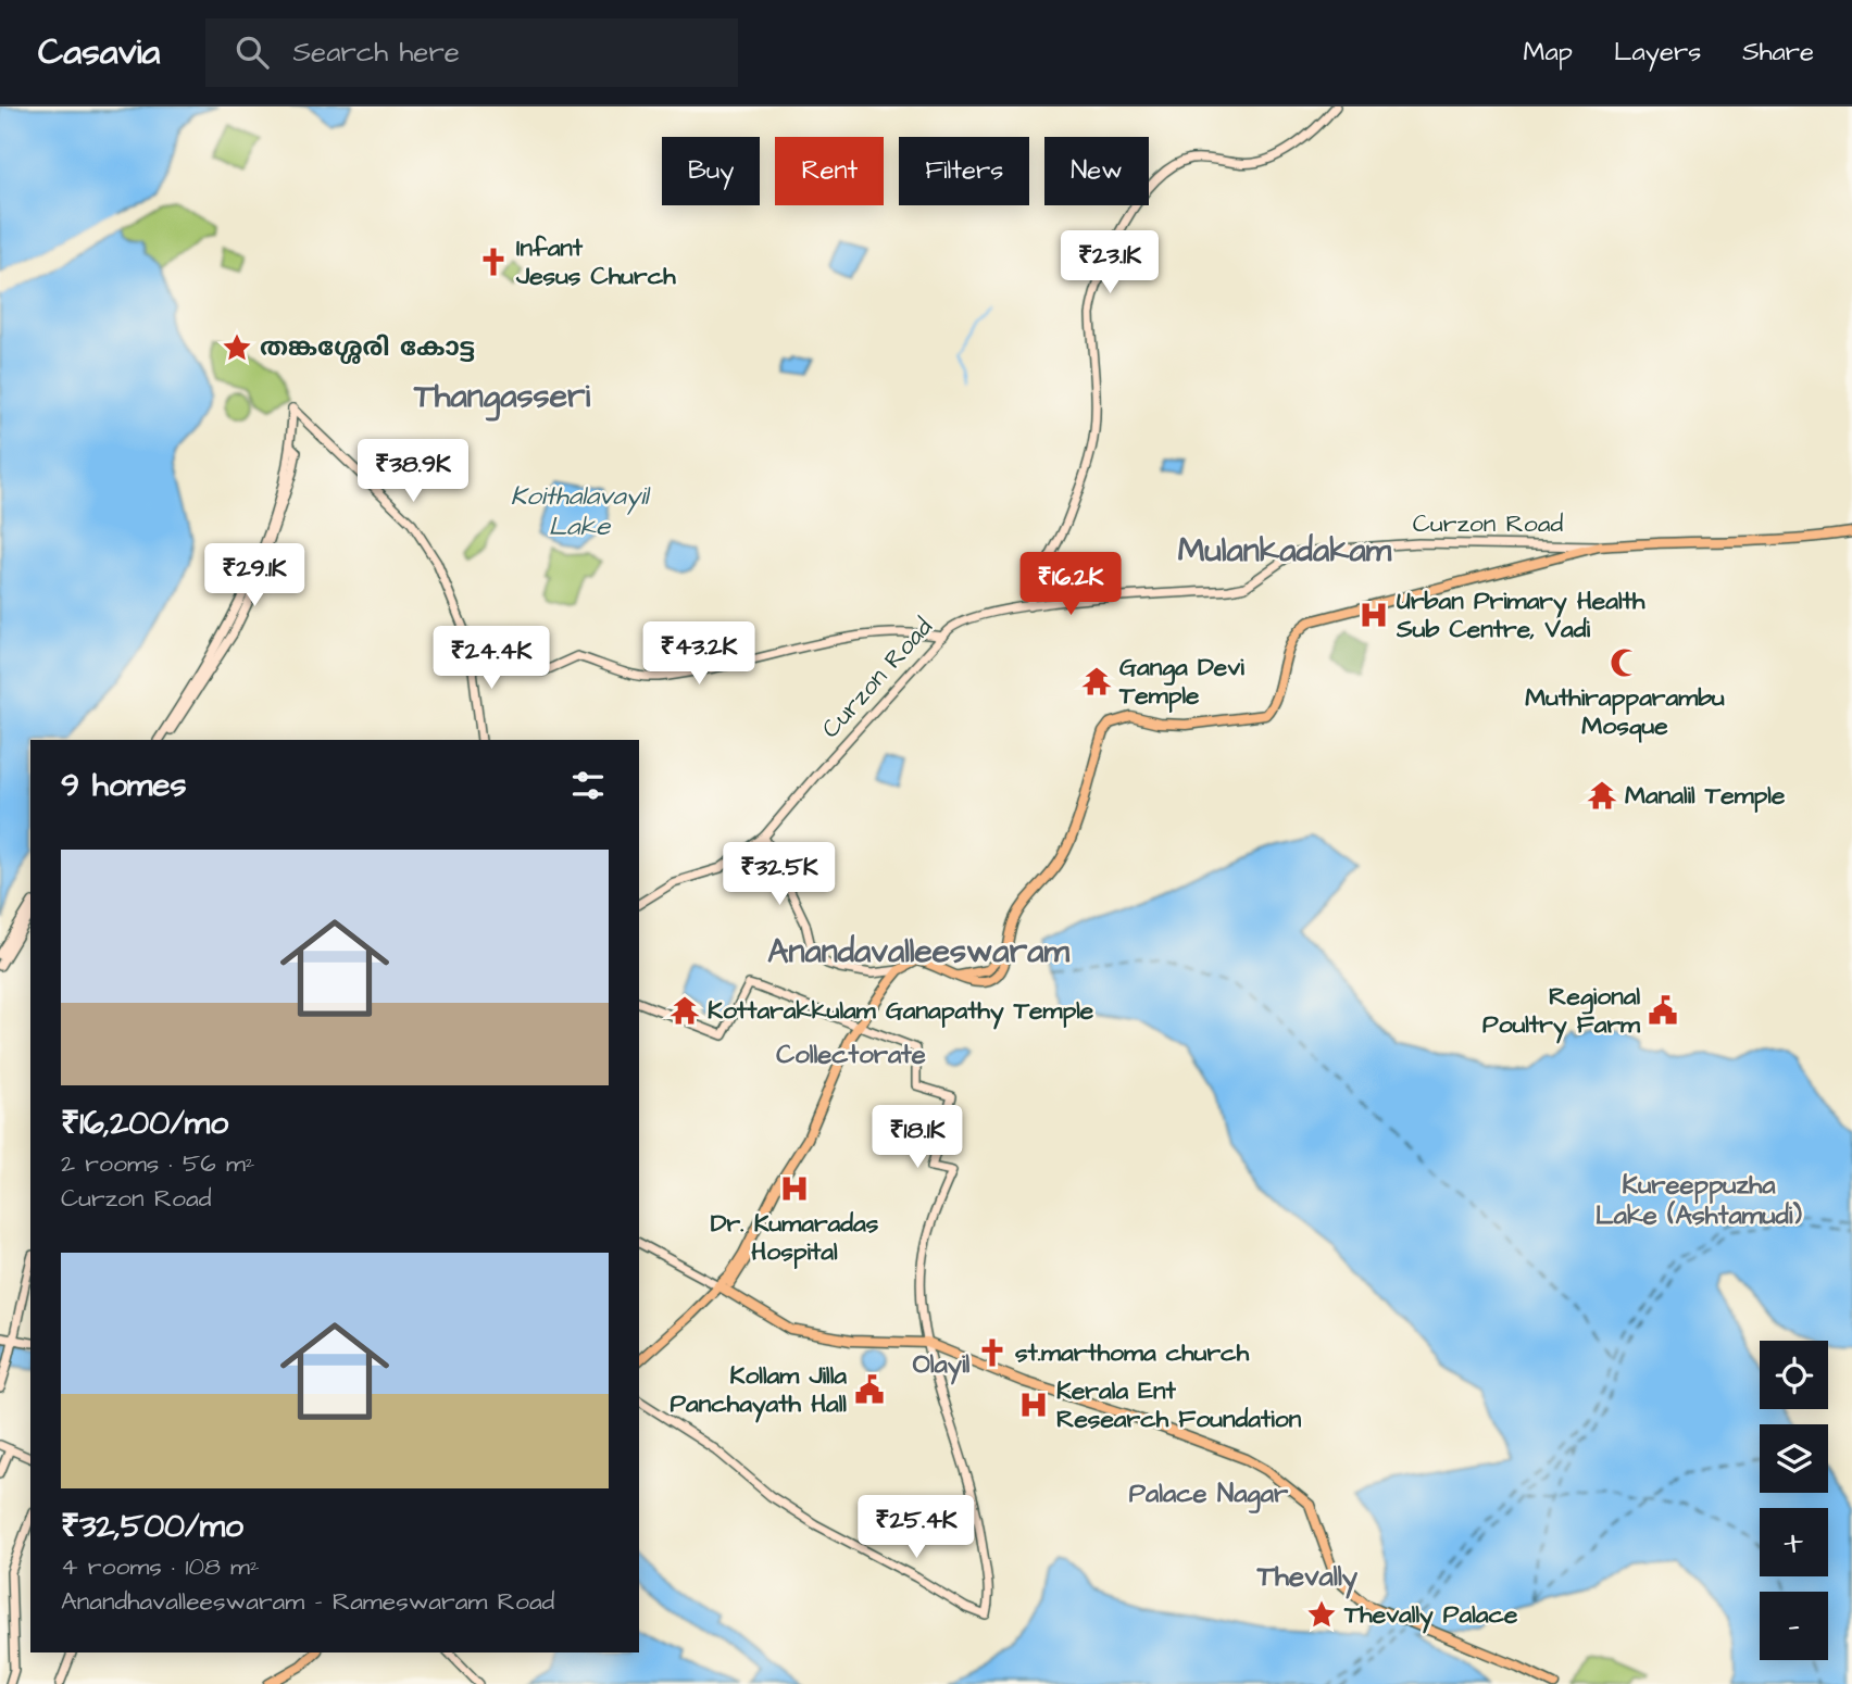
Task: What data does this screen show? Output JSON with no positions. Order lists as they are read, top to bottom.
{
  "streets": {
    "street": ["Curzon Road"]
  },
  "districts": [
    "Thangasseri",
    "Mulankadakam",
    "Anandavalleeswaram",
    "Collectorate",
    "Kureeppuzha Lake (Ashtamudi)",
    "Olayil",
    "Palace Nagar",
    "Thevally"
  ],
  "water": ["Koithalavayil Lake"],
  "places": {
    "church": ["Infant Jesus Church", "st.marthoma church"],
    "place": ["തങ്കശ്ശേരി കോട്ട", "Thevally Palace"],
    "hospital": ["Urban Primary Health Sub Centre, Vadi", "Dr. Kumaradas Hospital", "Kerala Ent Research Foundation"],
    "mosque": ["Muthirapparambu Mosque"],
    "temple": ["Ganga Devi Temple", "Manalil Temple", "Kottarakkulam Ganapathy Temple"],
    "public building": ["Regional Poultry Farm", "Kollam Jilla Panchayath Hall"]
  },
  "page": {
    "header": "Casavia",
    "search": "Search here",
    "nav": ["Map", "Layers", "Share"],
    "chip": [
      "Buy",
      "Rent",
      "Filters",
      "New"
    ],
    "price": [
      "₹23.1K",
      "₹38.9K",
      "₹29.1K",
      "₹16.2K",
      "₹43.2K",
      "₹24.4K",
      "₹32.5K",
      "₹18.1K",
      "₹25.4K"
    ],
    "heading": "9 homes",
    "list": [
      {
        "name": "₹16,200/mo",
        "note": "2 rooms · 56 m² · Curzon Road"
      },
      {
        "name": "₹32,500/mo",
        "note": "4 rooms · 108 m² · Anandhavalleeswaram - Rameswaram Road"
      }
    ],
    "map_buttons": ["+", "−"]
  }
}
